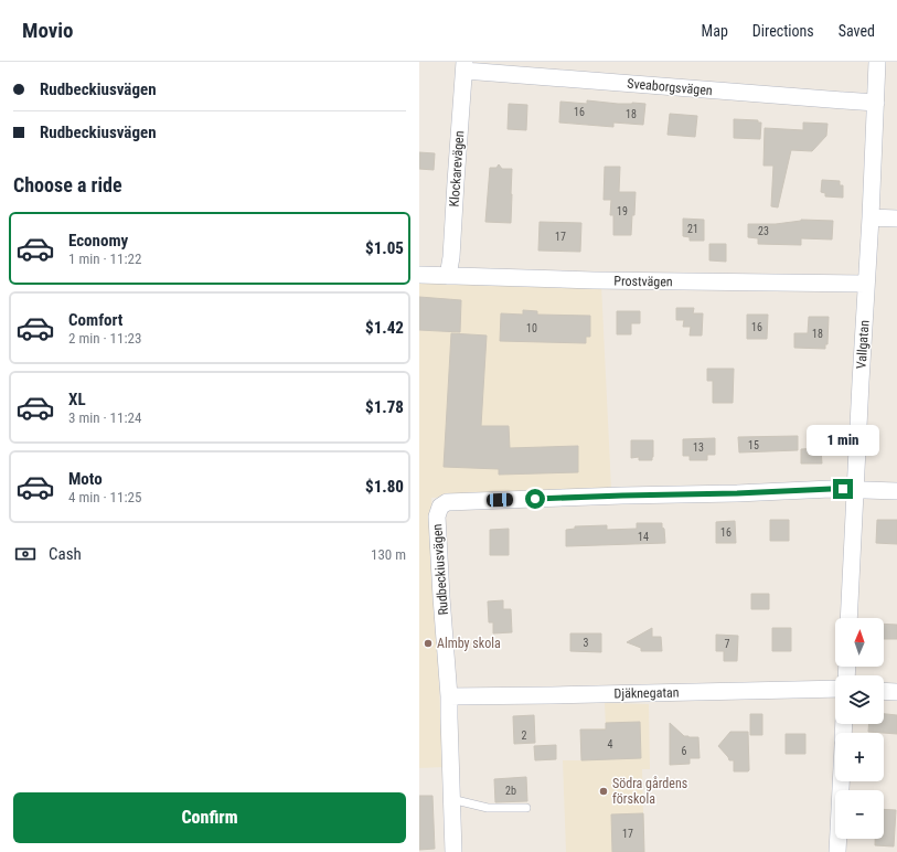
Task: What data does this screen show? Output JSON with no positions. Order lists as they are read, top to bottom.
{
  "streets": {
    "street": [
      "Sveaborgsvägen",
      "Klockarevägen",
      "Prostvägen",
      "Vallgatan",
      "Rudbeckiusvägen",
      "Djäknegatan"
    ]
  },
  "crossings": [
    ["Sveaborgsvägen", "Klockarevägen"],
    ["Sveaborgsvägen", "Vallgatan"],
    ["Klockarevägen", "Prostvägen"],
    ["Prostvägen", "Vallgatan"],
    ["Vallgatan", "Rudbeckiusvägen"],
    ["Rudbeckiusvägen", "Djäknegatan"]
  ],
  "places": ["Almby skola", "Södra gårdens förskola"],
  "house_numbers": [
    "16",
    "18",
    "19",
    "21",
    "23",
    "17",
    "16",
    "10",
    "18",
    "15",
    "13",
    "16",
    "14",
    "3",
    "7",
    "2",
    "4",
    "6",
    "2b",
    "17"
  ],
  "north": "top",
  "page": {
    "header": "Movio",
    "nav": ["Map", "Directions", "Saved"],
    "banner": ["Rudbeckiusvägen", "Rudbeckiusvägen"],
    "heading": "Choose a ride",
    "list": [
      {
        "name": "Economy",
        "note": "1 min · 11:22",
        "value": "$1.05"
      },
      {
        "name": "Comfort",
        "note": "2 min · 11:23",
        "value": "$1.42"
      },
      {
        "name": "XL",
        "note": "3 min · 11:24",
        "value": "$1.78"
      },
      {
        "name": "Moto",
        "note": "4 min · 11:25",
        "value": "$1.80"
      }
    ],
    "bubble": "1 min",
    "pay": ["Cash", "130 m"],
    "map_buttons": ["+", "−"],
    "buttons": "Confirm"
  }
}
